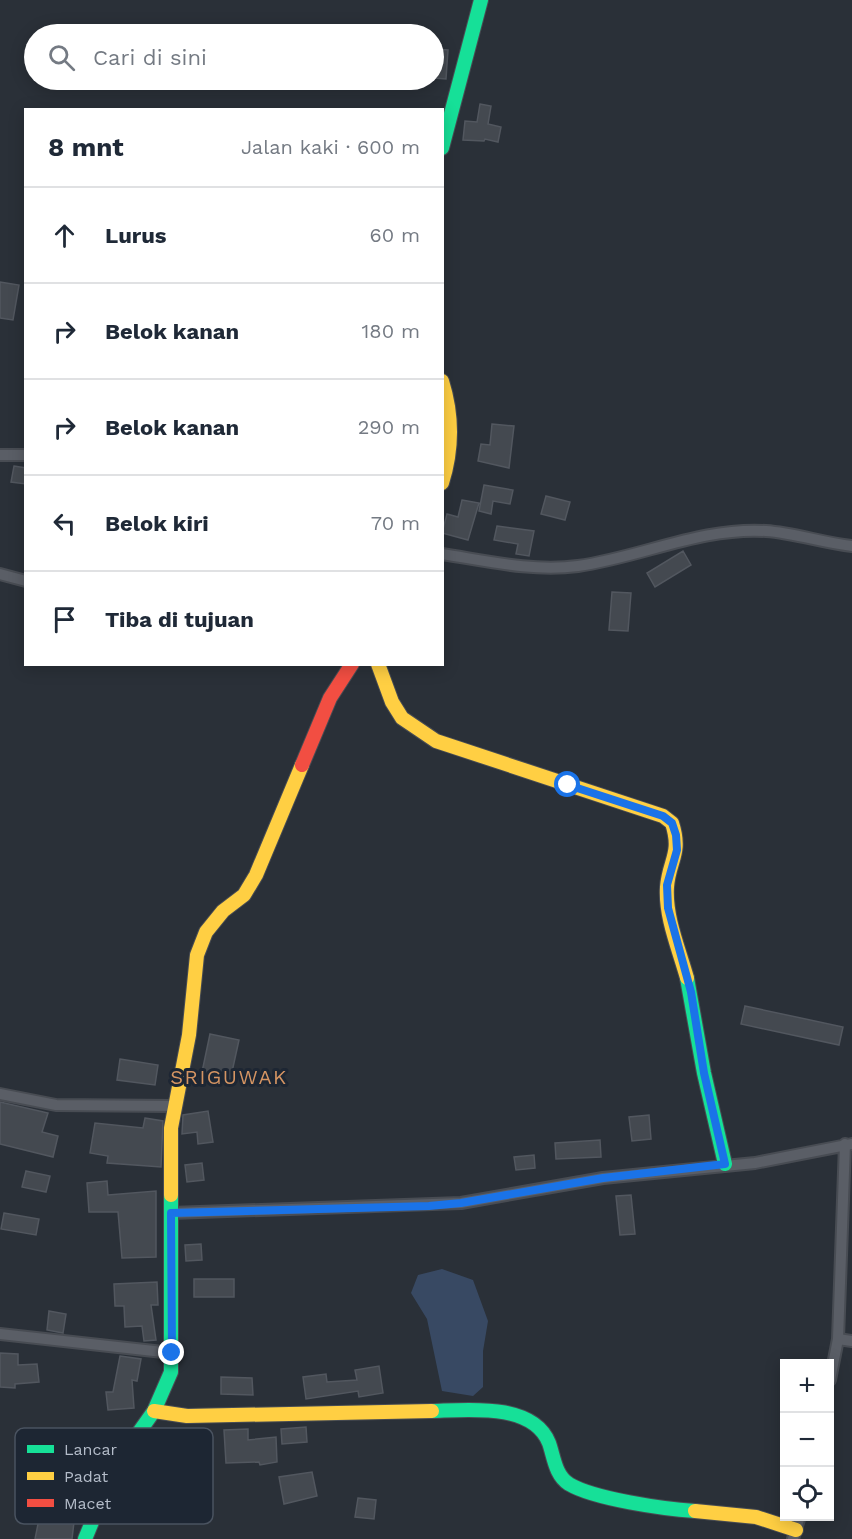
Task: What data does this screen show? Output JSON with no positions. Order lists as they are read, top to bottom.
{
  "districts": ["SRIGUWAK"],
  "legend": ["Lancar", "Padat", "Macet"],
  "page": {
    "search": "Cari di sini",
    "heading": ["8 mnt", "Jalan kaki · 600 m"],
    "list": [
      ["Lurus", "60 m"],
      ["Belok kanan", "180 m"],
      ["Belok kanan", "290 m"],
      ["Belok kiri", "70 m"],
      "Tiba di tujuan"
    ],
    "map_buttons": ["+", "−"]
  }
}
